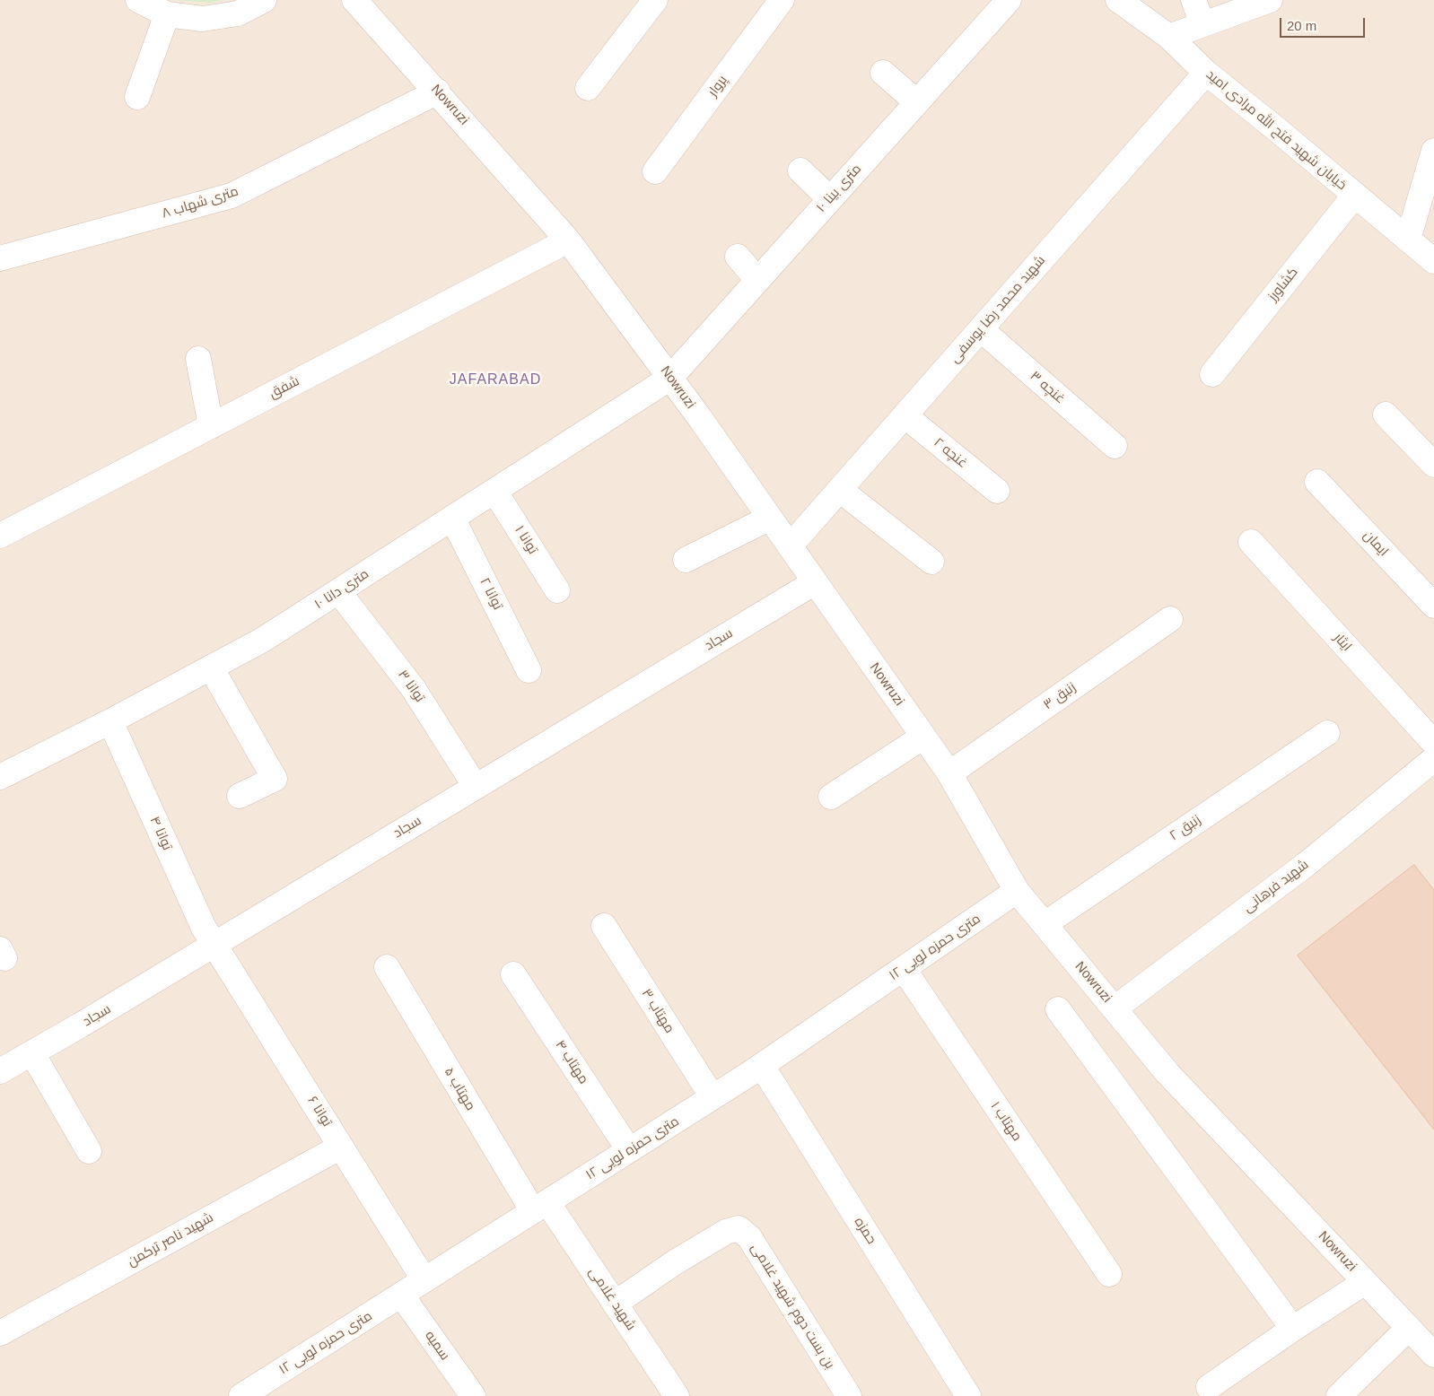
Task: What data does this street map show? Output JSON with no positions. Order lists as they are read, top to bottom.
{
  "streets": {
    "street": [
      "پروار",
      "Nowruzi",
      "خیابان شهید فتح الله مرادی امید",
      "۱۰ متری بینا",
      "۸ متری شهاب",
      "کشاورز",
      "شهید محمد رضا یوسفی",
      "شفق",
      "غنچه ۳",
      "غنچه ۲",
      "توانا ۱",
      "ایمان",
      "۱۰ متری دانا",
      "توانا ۲",
      "سجاد",
      "ایثار",
      "توانا ۳",
      "زنبق ۳",
      "زنبق ۲",
      "توانا ۴",
      "شهید فرهانی",
      "۱۲ متری حمزه لویی",
      "مهتاب ۳",
      "مهتاب ۴",
      "مهتاب ۵",
      "توانا ۶",
      "مهتاب ۱",
      "حمزه",
      "شهید ناصر ترکمن",
      "شهید غلامی",
      "بن بست دوم شهید غلامی",
      "سمیه"
    ]
  },
  "crossings": [
    ["Nowruzi", "۱۰ متری بینا"],
    ["Nowruzi", "۸ متری شهاب"],
    ["Nowruzi", "شهید محمد رضا یوسفی"],
    ["Nowruzi", "شفق"],
    ["Nowruzi", "۱۰ متری دانا"],
    ["Nowruzi", "سجاد"],
    ["Nowruzi", "زنبق ۳"],
    ["Nowruzi", "زنبق ۲"],
    ["Nowruzi", "شهید فرهانی"],
    ["Nowruzi", "۱۲ متری حمزه لویی"],
    ["خیابان شهید فتح الله مرادی امید", "کشاورز"],
    ["خیابان شهید فتح الله مرادی امید", "شهید محمد رضا یوسفی"],
    ["۱۰ متری بینا", "۱۰ متری دانا"],
    ["شهید محمد رضا یوسفی", "غنچه ۳"],
    ["شهید محمد رضا یوسفی", "غنچه ۲"],
    ["توانا ۱", "۱۰ متری دانا"],
    ["۱۰ متری دانا", "توانا ۲"],
    ["۱۰ متری دانا", "توانا ۳"],
    ["۱۰ متری دانا", "توانا ۴"],
    ["سجاد", "توانا ۳"],
    ["سجاد", "توانا ۴"],
    ["سجاد", "توانا ۶"],
    ["توانا ۴", "توانا ۶"],
    ["۱۲ متری حمزه لویی", "مهتاب ۳"],
    ["۱۲ متری حمزه لویی", "مهتاب ۴"],
    ["۱۲ متری حمزه لویی", "مهتاب ۵"],
    ["۱۲ متری حمزه لویی", "توانا ۶"],
    ["۱۲ متری حمزه لویی", "مهتاب ۱"],
    ["۱۲ متری حمزه لویی", "حمزه"],
    ["۱۲ متری حمزه لویی", "شهید غلامی"],
    ["۱۲ متری حمزه لویی", "سمیه"],
    ["مهتاب ۵", "شهید غلامی"],
    ["توانا ۶", "شهید ناصر ترکمن"],
    ["شهید غلامی", "بن بست دوم شهید غلامی"]
  ],
  "districts": ["JAFARABAD"],
  "scale_bar": "20 m"
}
